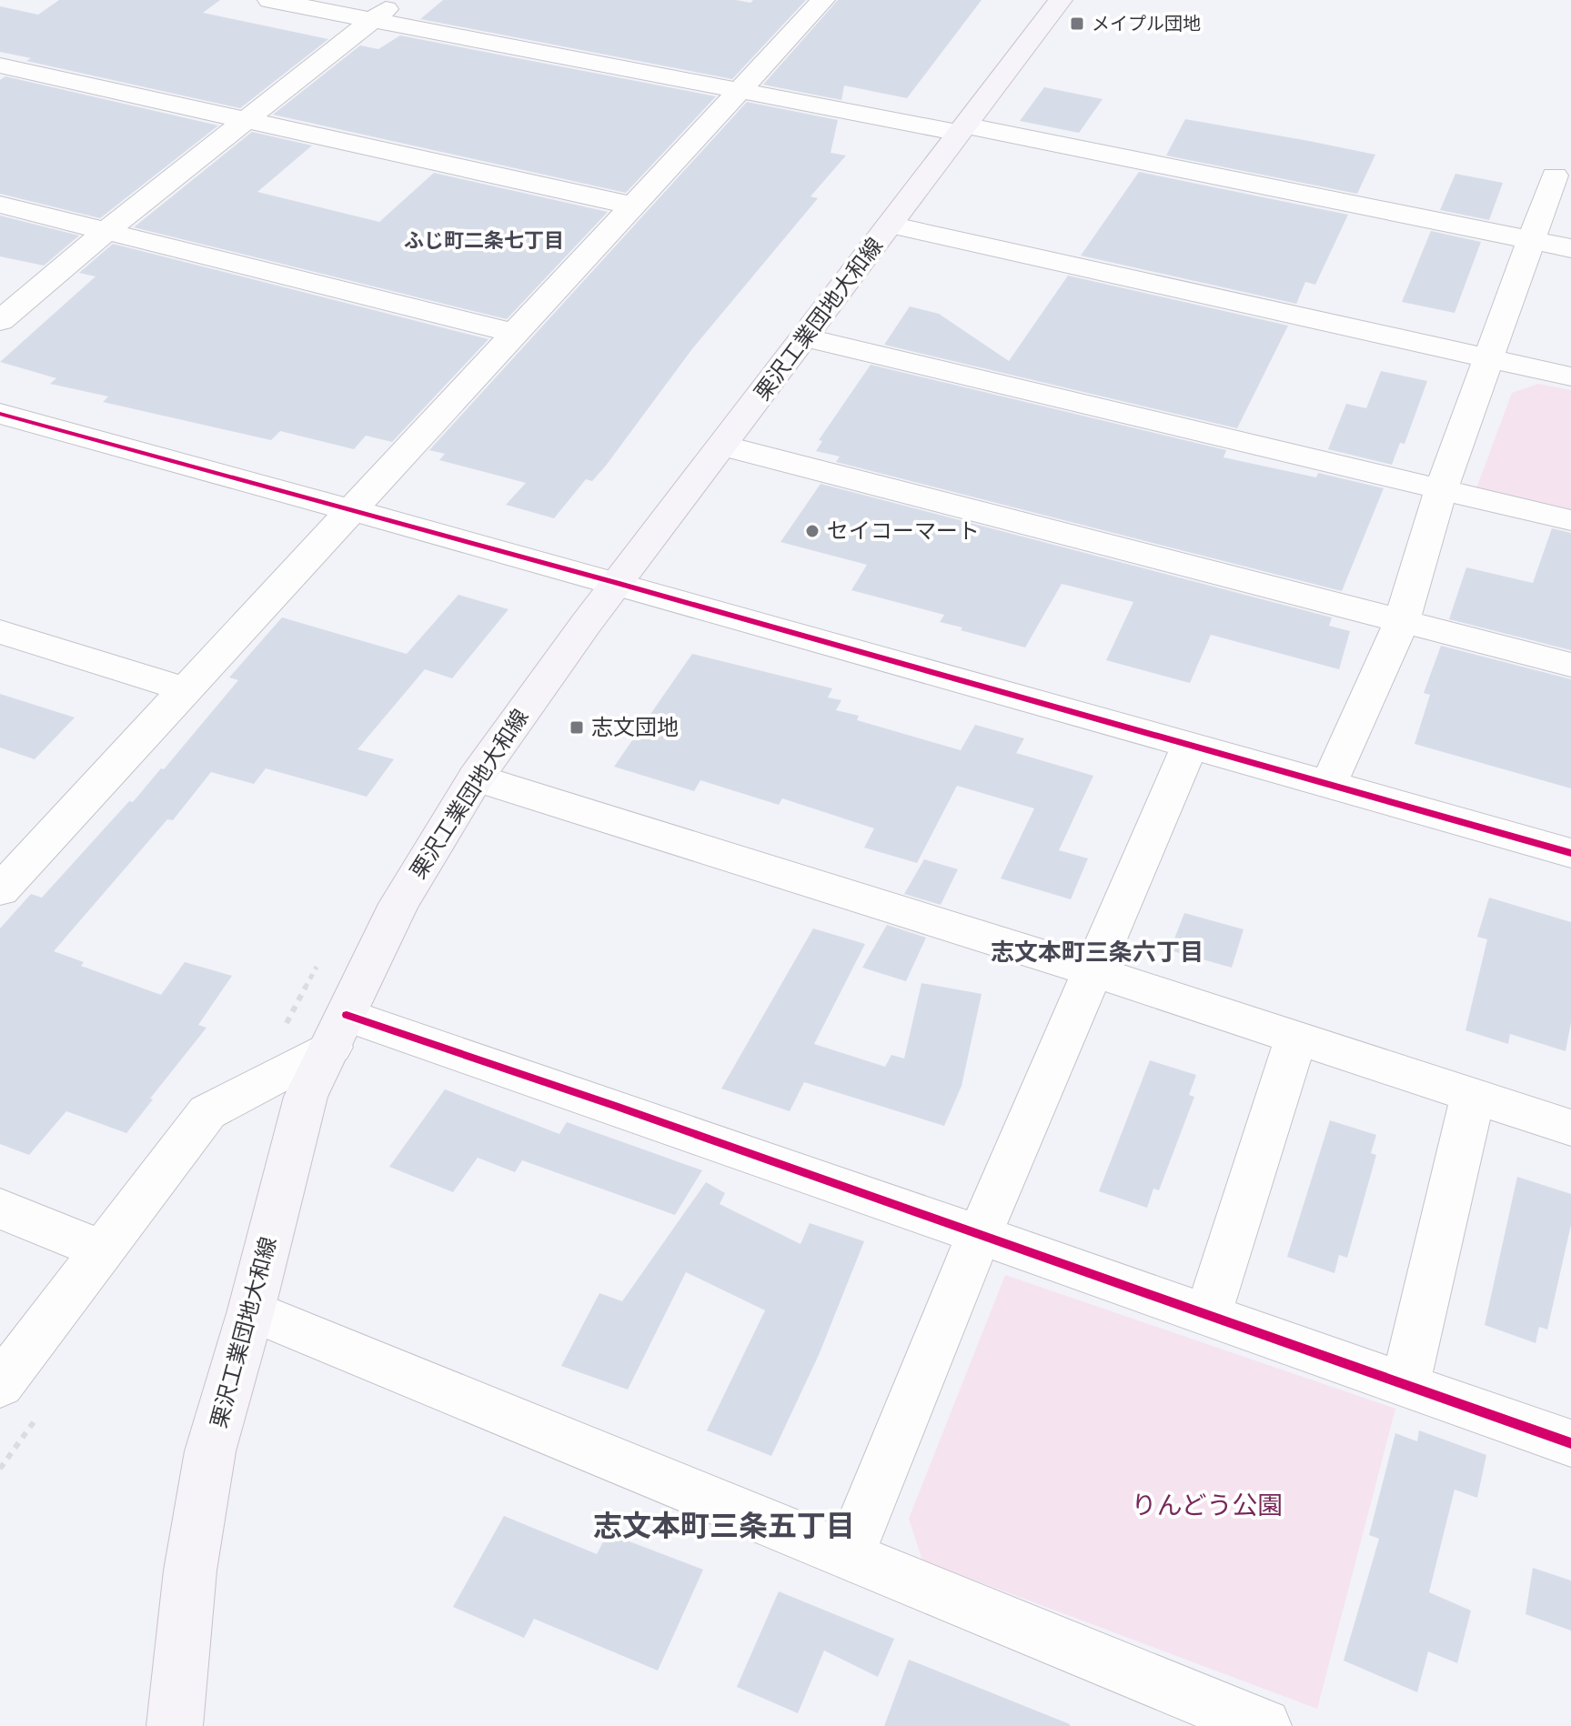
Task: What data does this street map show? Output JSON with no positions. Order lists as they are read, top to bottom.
{
  "streets": {
    "main road": ["栗沢工業団地大和線"]
  },
  "districts": ["ふじ町二条七丁目", "志文本町三条六丁目", "志文本町三条五丁目"],
  "parks": ["りんどう公園"],
  "places": {
    "transit": ["メイプル団地", "志文団地"],
    "other": ["セイコーマート"]
  }
}
